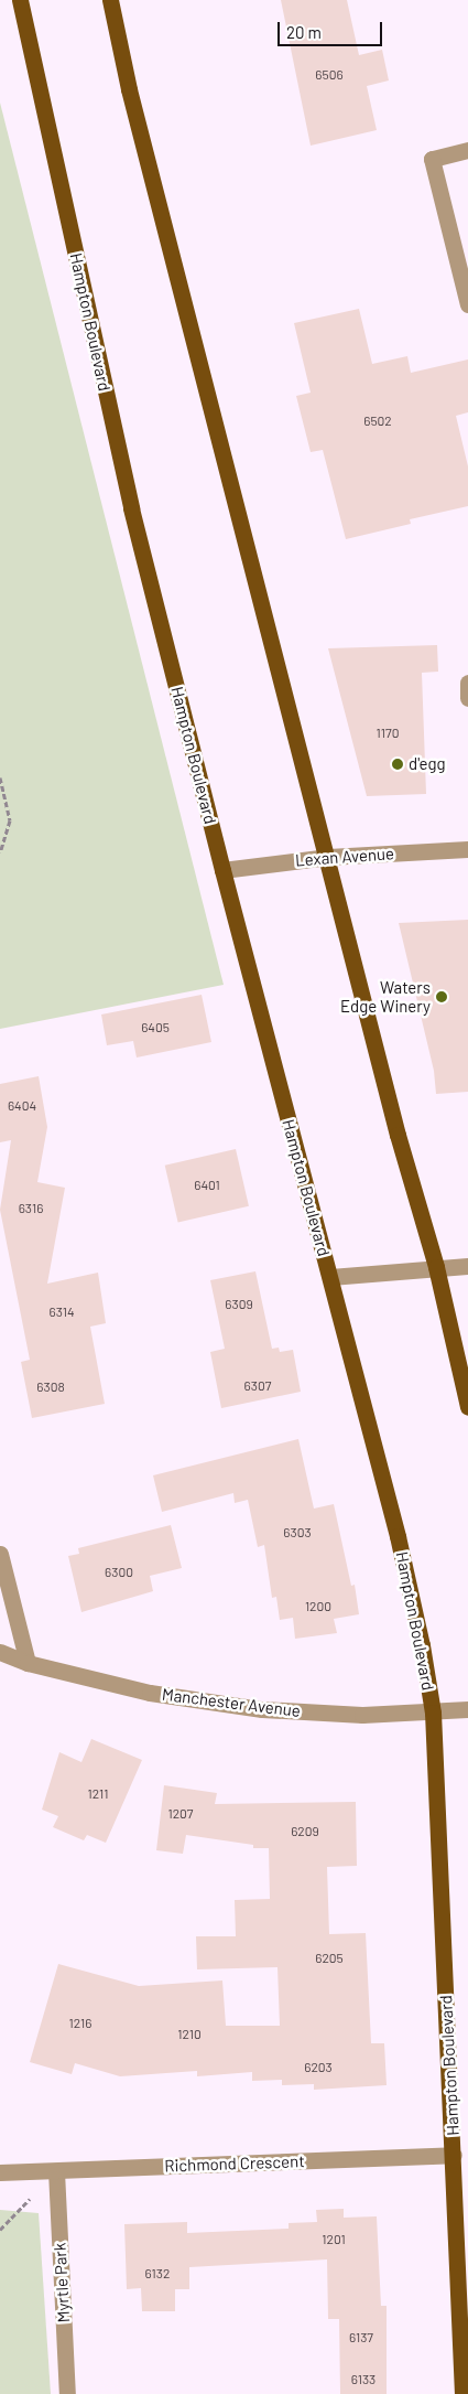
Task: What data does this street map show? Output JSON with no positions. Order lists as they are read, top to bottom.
{
  "streets": {
    "main road": ["Hampton Boulevard"],
    "street": [
      "Lexan Avenue",
      "Manchester Avenue",
      "Richmond Crescent",
      "Myrtle Park"
    ]
  },
  "crossings": [
    ["Hampton Boulevard", "Lexan Avenue"],
    ["Hampton Boulevard", "Manchester Avenue"],
    ["Hampton Boulevard", "Richmond Crescent"],
    ["Richmond Crescent", "Myrtle Park"]
  ],
  "places": ["d'egg", "Waters Edge Winery"],
  "house_numbers": [
    "6506",
    "6502",
    "1170",
    "6405",
    "6404",
    "6401",
    "6316",
    "6309",
    "6314",
    "6307",
    "6308",
    "6303",
    "6300",
    "1200",
    "1211",
    "1207",
    "6209",
    "6205",
    "1216",
    "1210",
    "6203",
    "1201",
    "6132",
    "6137",
    "6133"
  ],
  "scale_bar": "20 m"
}
